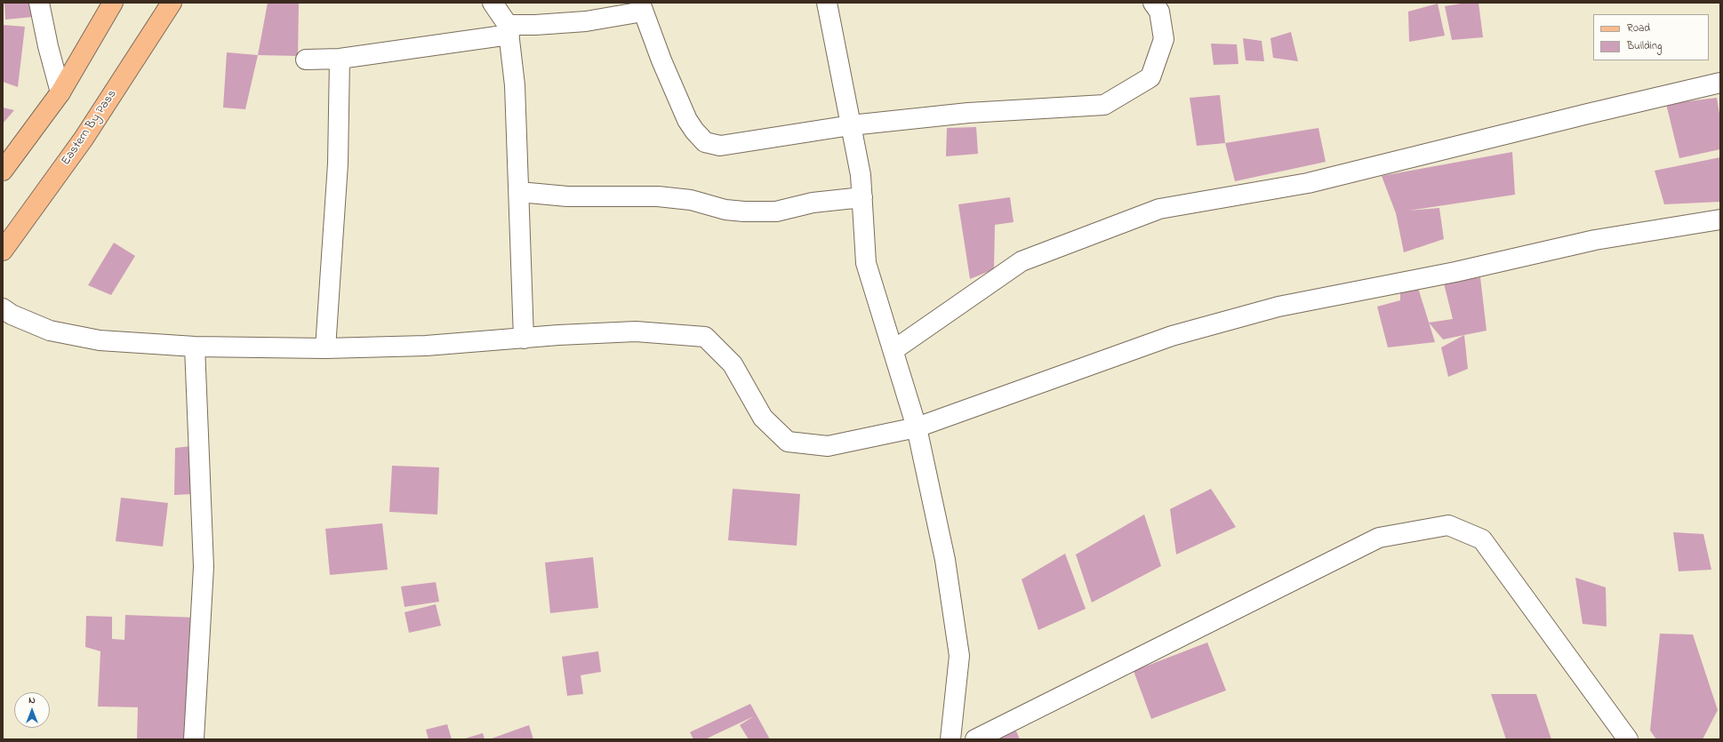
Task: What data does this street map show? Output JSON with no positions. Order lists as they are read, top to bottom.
{
  "streets": {
    "main road": ["Eastern By Pass"]
  },
  "legend": ["Road", "Building"],
  "north": "top"
}
